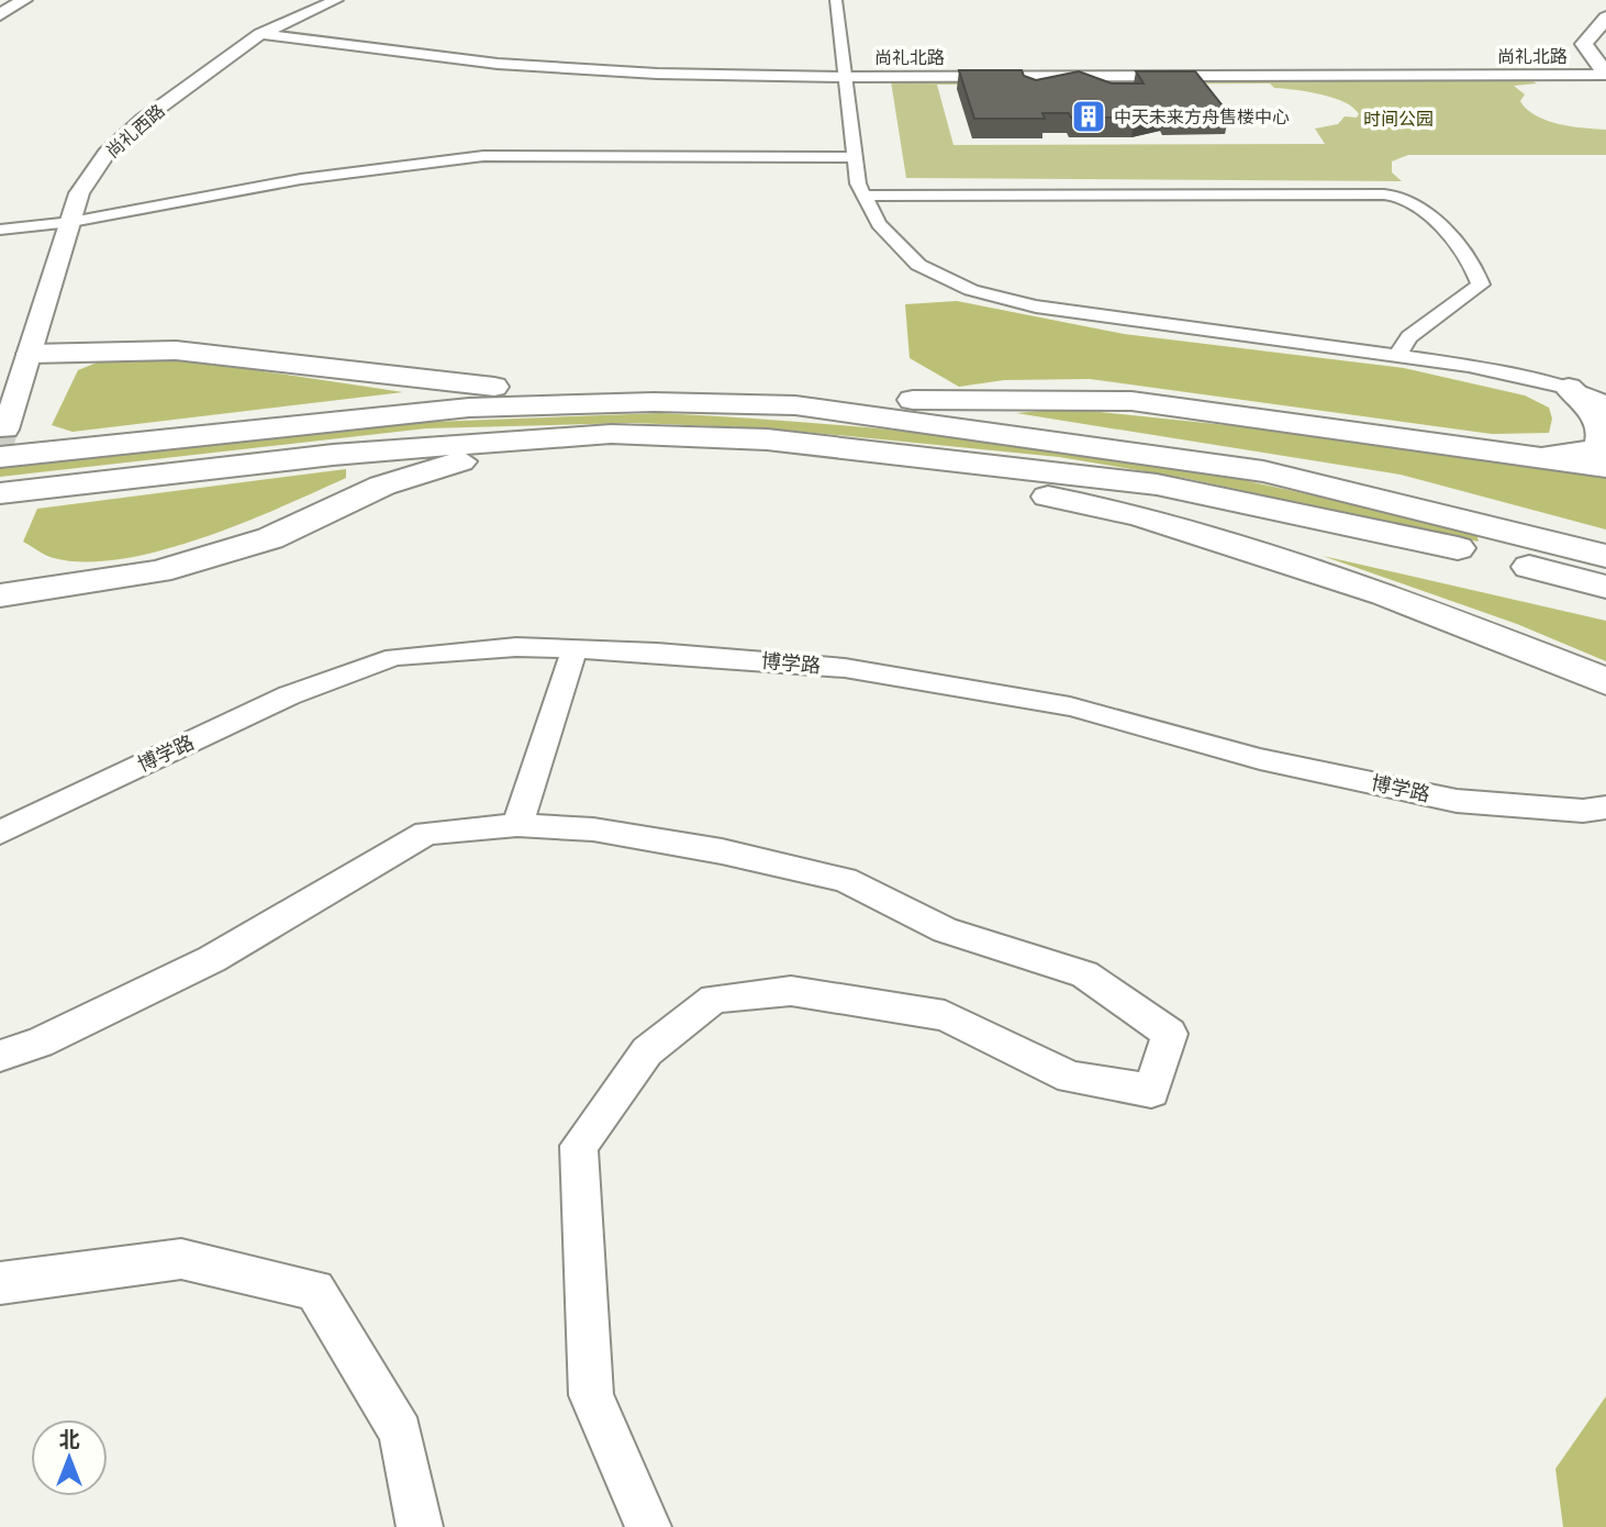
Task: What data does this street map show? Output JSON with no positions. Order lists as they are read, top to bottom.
{
  "streets": {
    "street": ["尚礼北路", "尚礼西路", "博学路"]
  },
  "crossings": [
    ["尚礼北路", "尚礼西路"]
  ],
  "parks": ["时间公园"],
  "places": {
    "building": ["中天未来方舟售楼中心"]
  },
  "north": "top"
}
